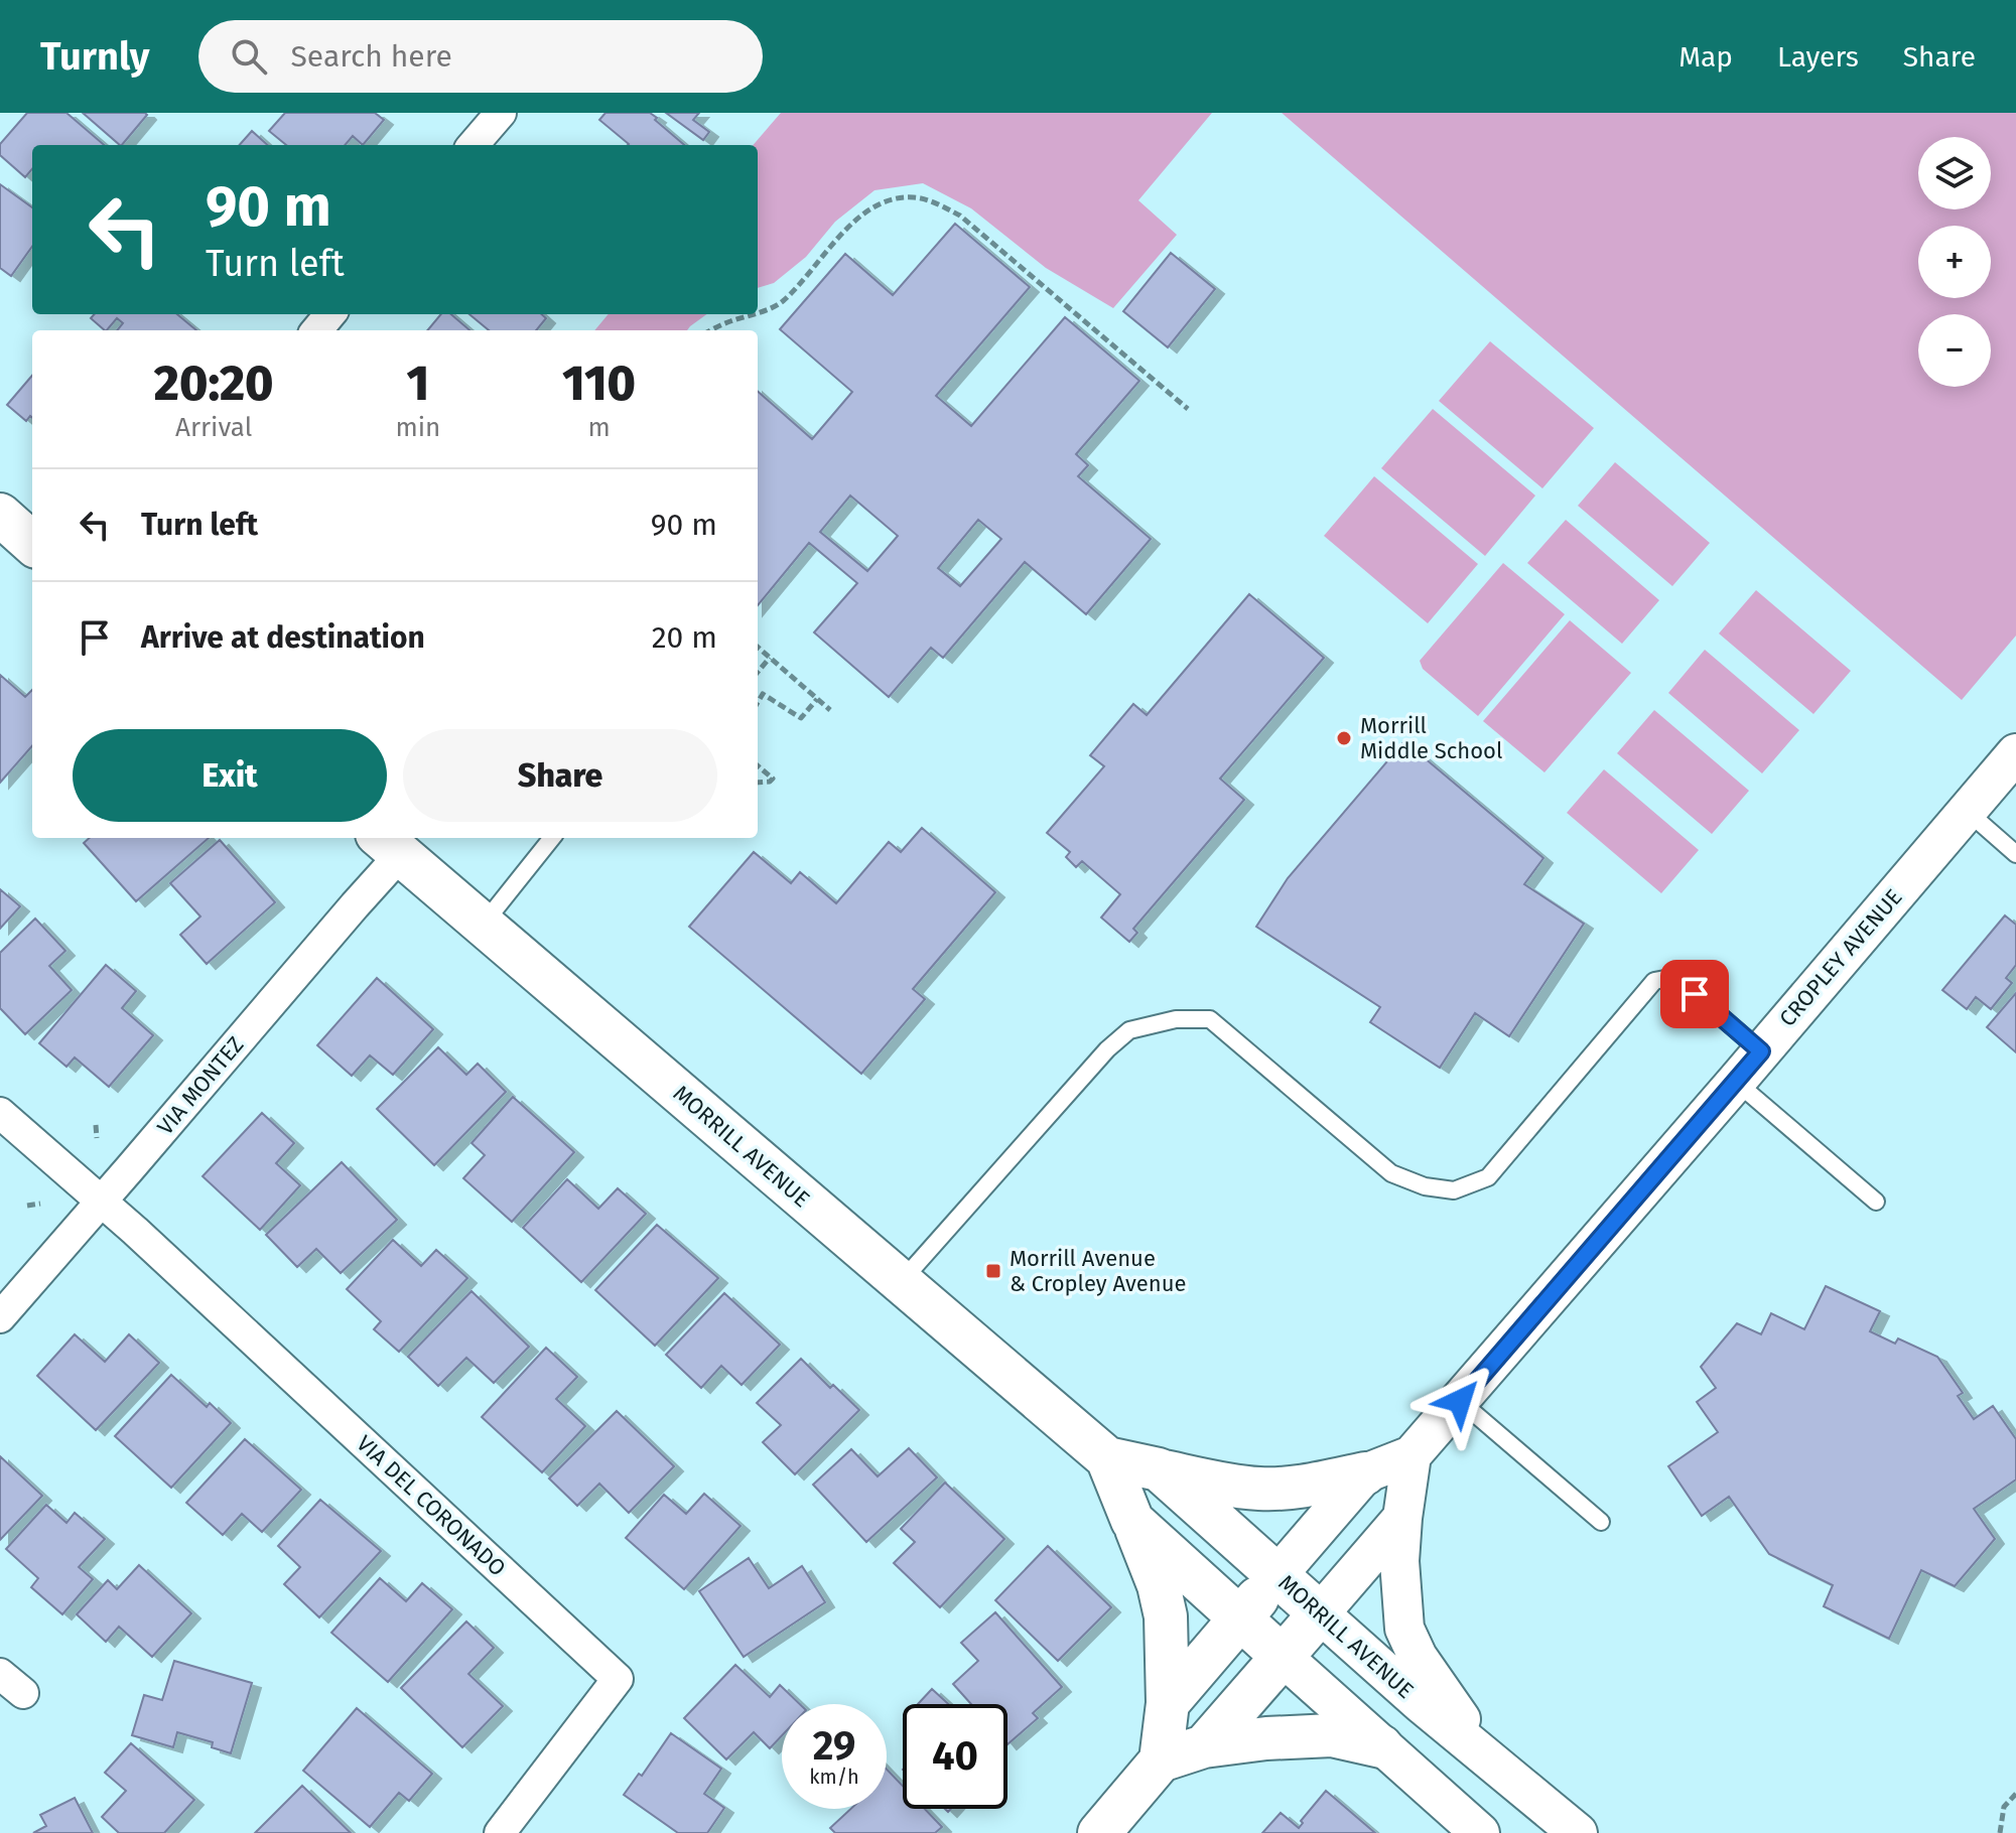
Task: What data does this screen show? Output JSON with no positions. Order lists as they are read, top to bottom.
{
  "streets": {
    "main road": ["CROPLEY AVENUE", "MORRILL AVENUE"],
    "street": ["VIA MONTEZ", "VIA DEL CORONADO"]
  },
  "crossings": [
    ["CROPLEY AVENUE", "MORRILL AVENUE"],
    ["VIA MONTEZ", "MORRILL AVENUE"],
    ["VIA MONTEZ", "VIA DEL CORONADO"]
  ],
  "places": {
    "other": ["Morrill Middle School"],
    "transit": ["Morrill Avenue & Cropley Avenue"]
  },
  "page": {
    "header": "Turnly",
    "search": "Search here",
    "nav": ["Map", "Layers", "Share"],
    "map_buttons": ["+", "−"],
    "turn": ["90 m", "Turn left"],
    "eta": [
      "20:20",
      "Arrival",
      "1",
      "min",
      "110",
      "m"
    ],
    "list": [
      {
        "name": "Turn left",
        "value": "90 m"
      },
      {
        "name": "Arrive at destination",
        "value": "20 m"
      }
    ],
    "buttons": ["Exit", "Share"],
    "speed": "29 km/h",
    "limit": "40"
  }
}
